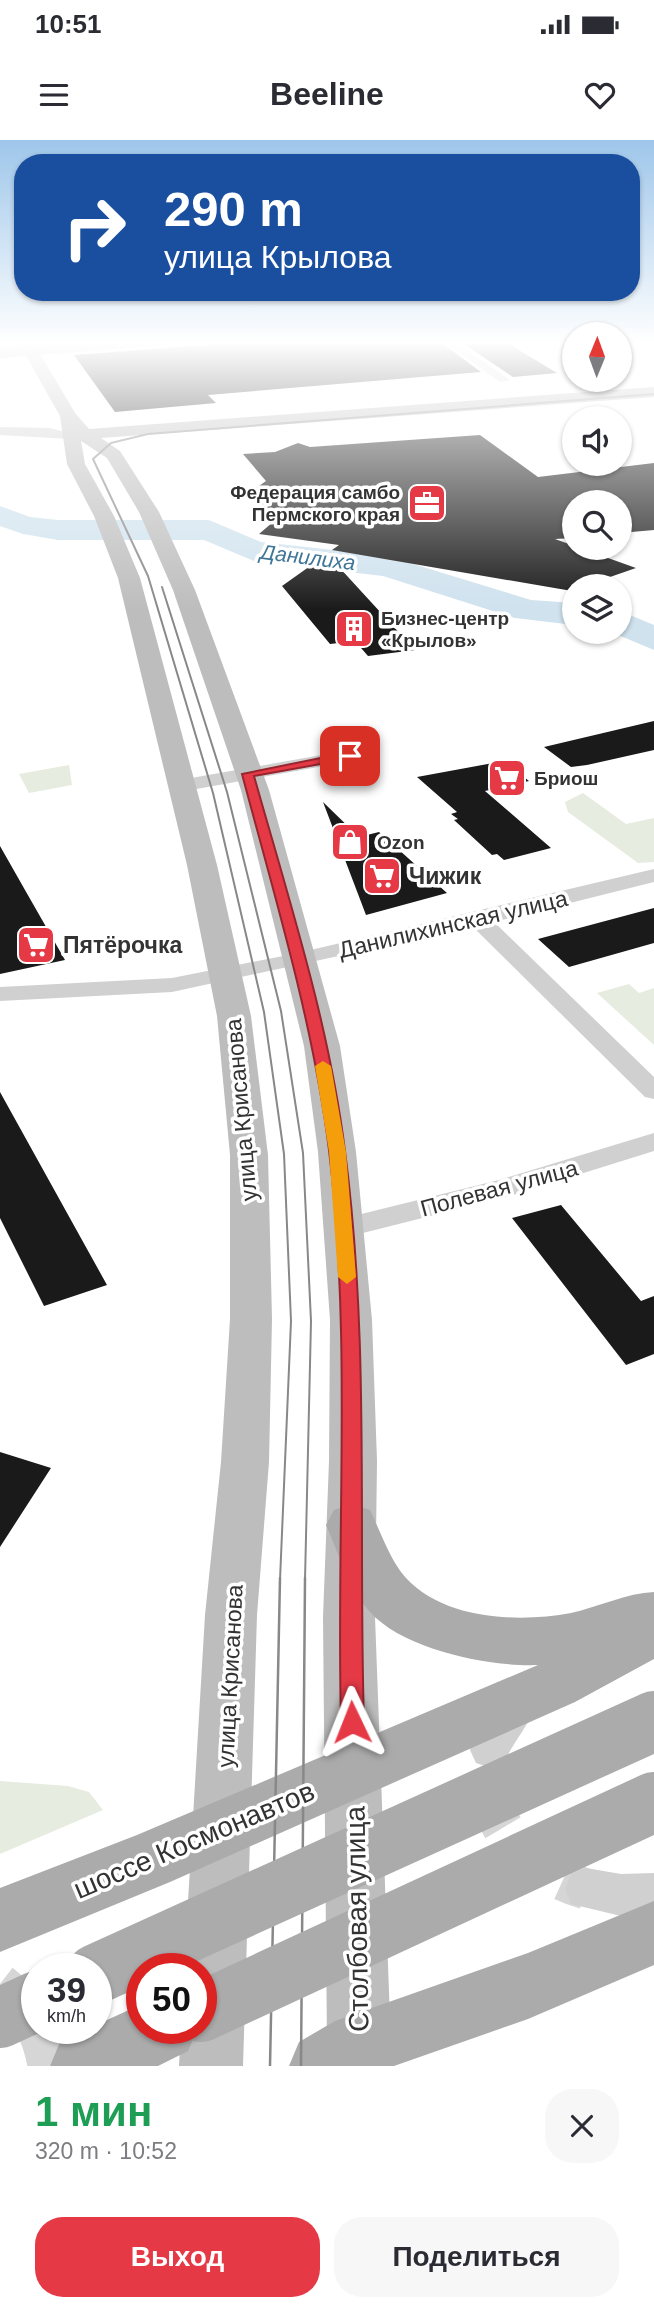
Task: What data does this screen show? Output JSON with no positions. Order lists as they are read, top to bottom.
{
  "streets": {
    "main road": ["улица Крисанова", "шоссе Космонавтов", "Столбовая улица"],
    "street": ["Данилихинская улица", "Полевая улица"]
  },
  "crossings": [
    ["Данилихинская улица", "улица Крисанова"],
    ["улица Крисанова", "Полевая улица"],
    ["улица Крисанова", "шоссе Космонавтов"],
    ["улица Крисанова", "Столбовая улица"],
    ["шоссе Космонавтов", "Столбовая улица"]
  ],
  "water": ["Данилиха"],
  "places": {
    "office": ["Федерация самбо Пермского края"],
    "building": ["Бизнес-центр «Крылов»"],
    "supermarket": ["Бриош", "Чижик", "Пятёрочка"],
    "shop": ["Ozon"]
  },
  "north": "top",
  "page": {
    "status": "10:51",
    "header": "Beeline",
    "turn": ["290 m", "улица Крылова"],
    "speed": "39 km/h",
    "limit": "50",
    "heading": ["1 мин", "320 m · 10:52"],
    "buttons": ["Выход", "Поделиться"]
  }
}
